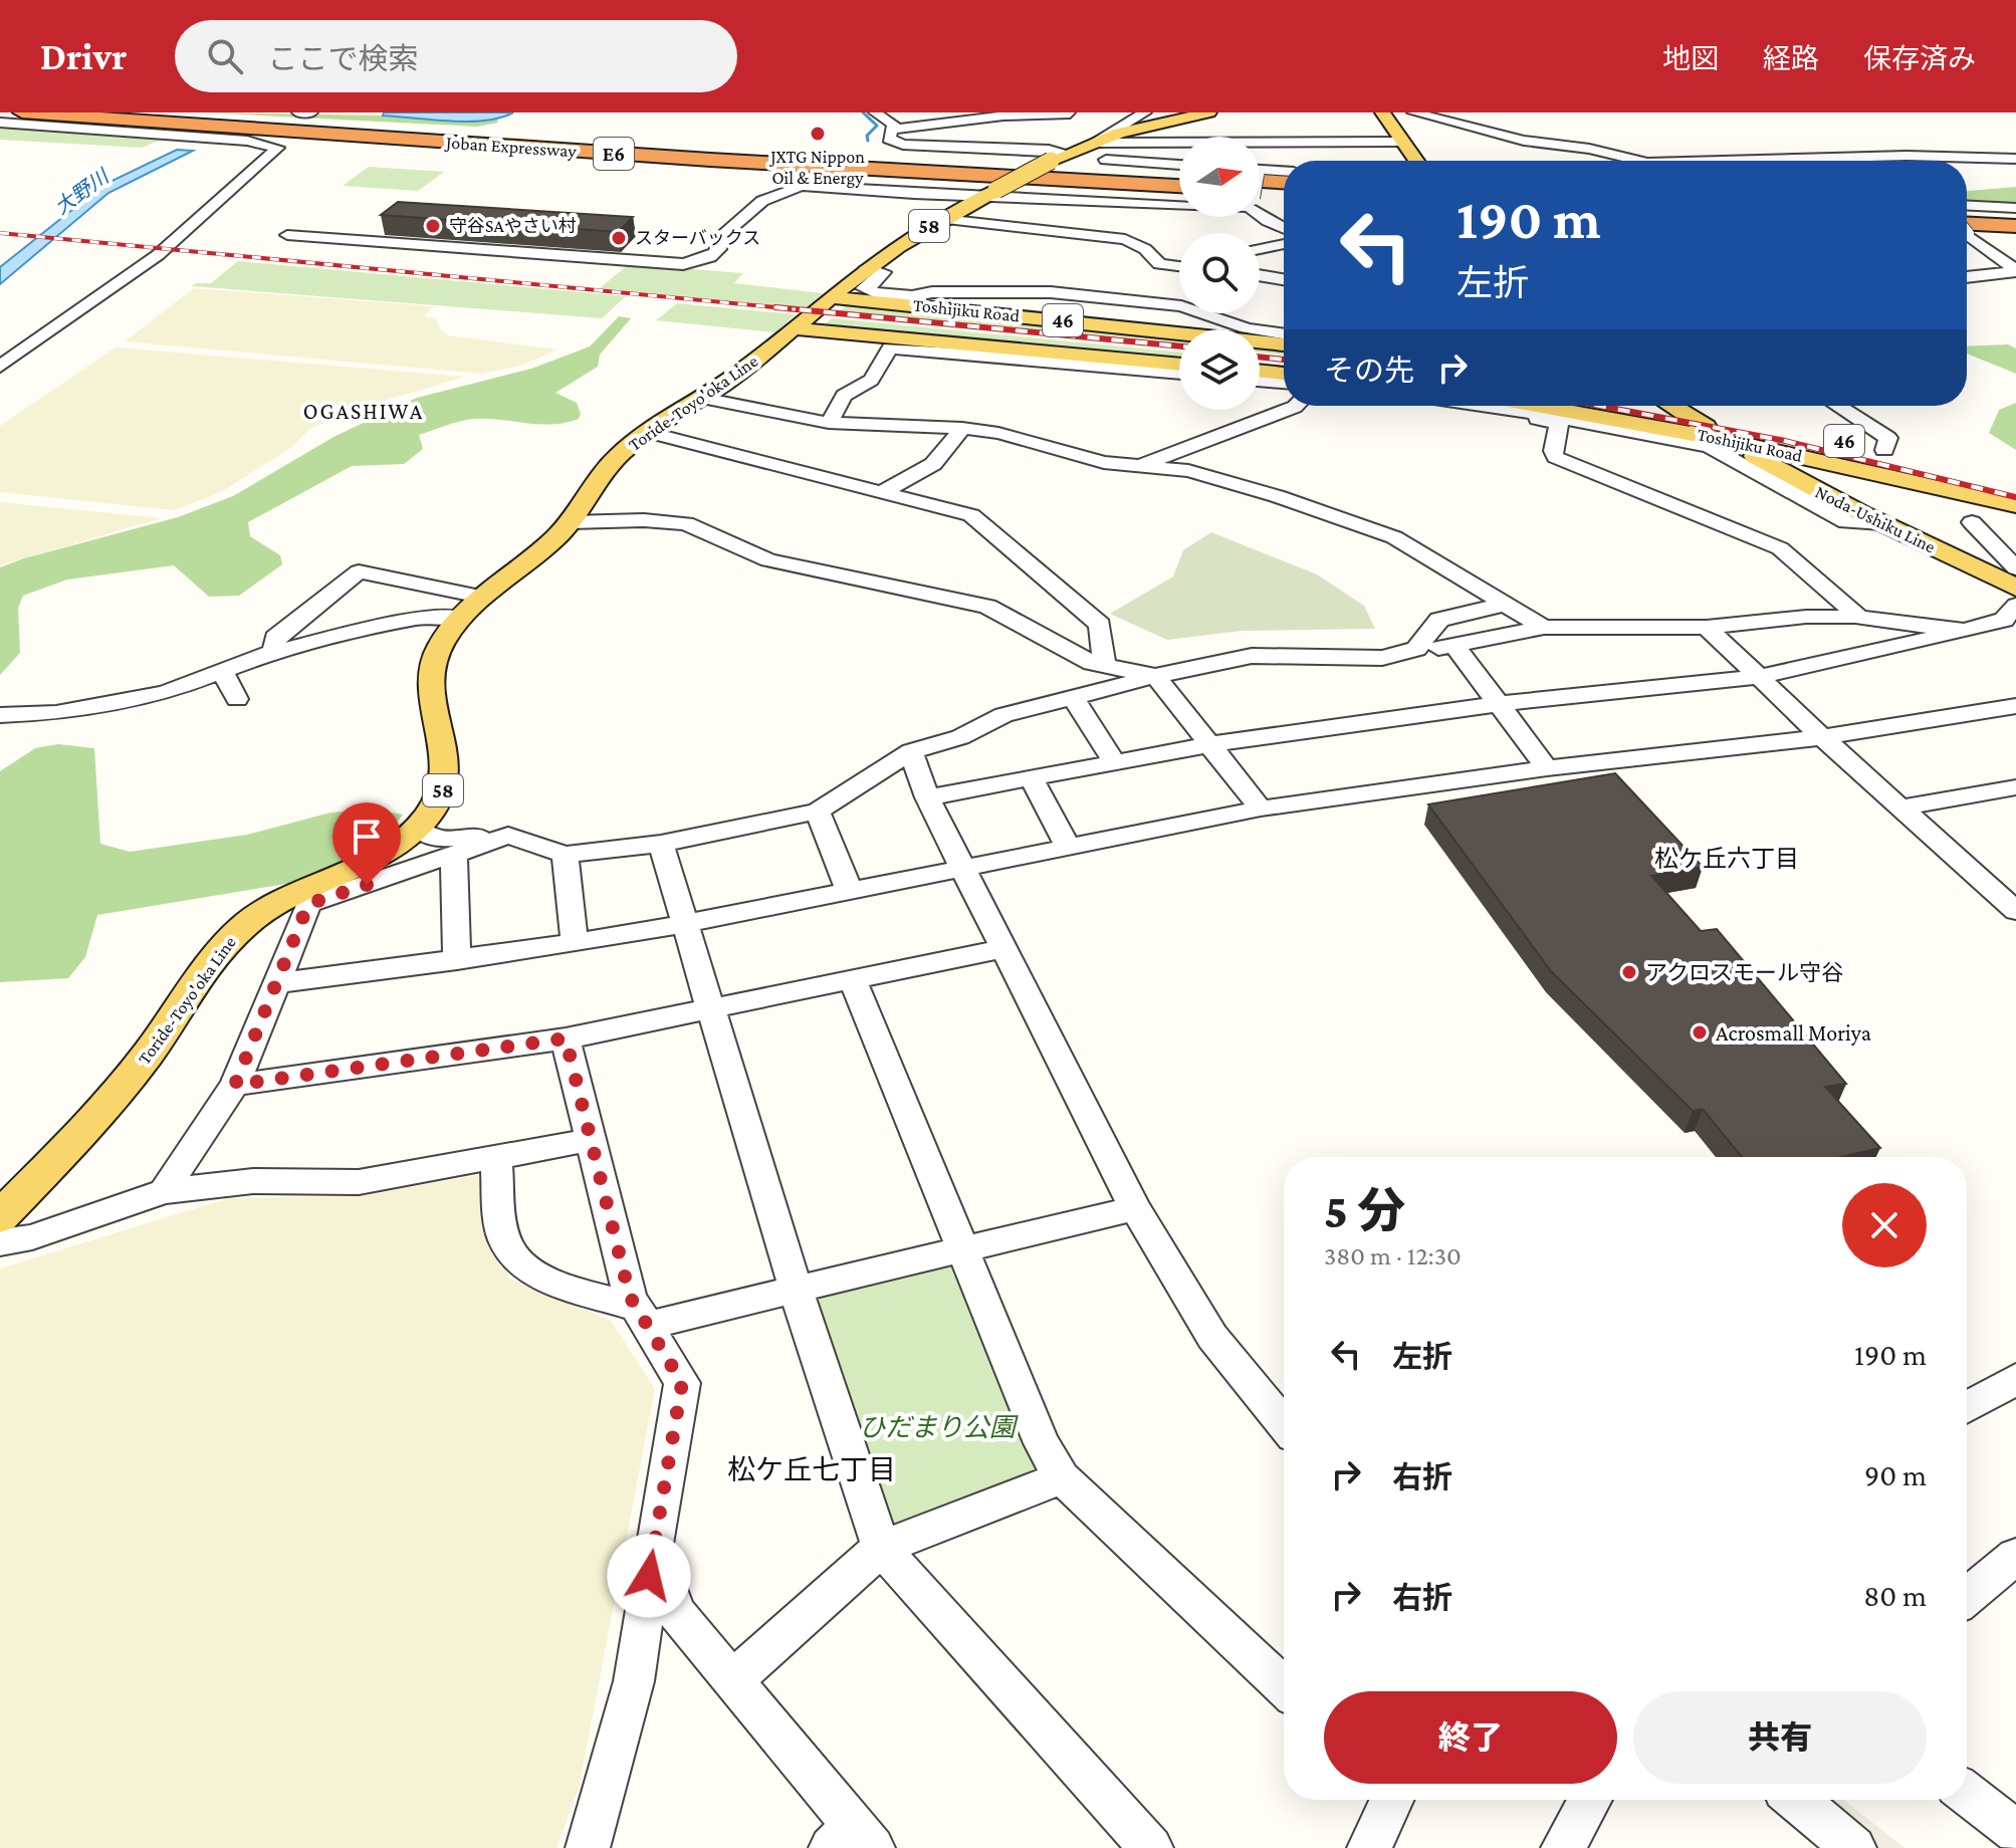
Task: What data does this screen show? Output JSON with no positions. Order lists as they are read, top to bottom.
{
  "streets": {
    "highway": ["Joban Expressway", "E6"],
    "main road": [
      "58",
      "Toshijiku Road",
      "46",
      "Toride-Toyo'oka Line",
      "Noda-Ushiku Line"
    ]
  },
  "crossings": [
    ["Toshijiku Road", "Toride-Toyo'oka Line"],
    ["Toshijiku Road", "Noda-Ushiku Line"]
  ],
  "districts": ["OGASHIWA", "松ケ丘六丁目", "松ケ丘七丁目"],
  "water": ["大野川"],
  "parks": ["ひだまり公園"],
  "places": [
    "JXTG Nippon Oil & Energy",
    "守谷SAやさい村",
    "スターバックス",
    "アクロスモール守谷",
    "Acrosmall Moriya"
  ],
  "north": "right",
  "page": {
    "header": "Drivr",
    "search": "ここで検索",
    "nav": ["地図", "経路", "保存済み"],
    "turn": ["190 m", "左折"],
    "then": "その先",
    "heading": ["5 分", "380 m · 12:30"],
    "list": [
      {
        "name": "左折",
        "value": "190 m"
      },
      {
        "name": "右折",
        "value": "90 m"
      },
      {
        "name": "右折",
        "value": "80 m"
      }
    ],
    "buttons": ["終了", "共有"]
  }
}
